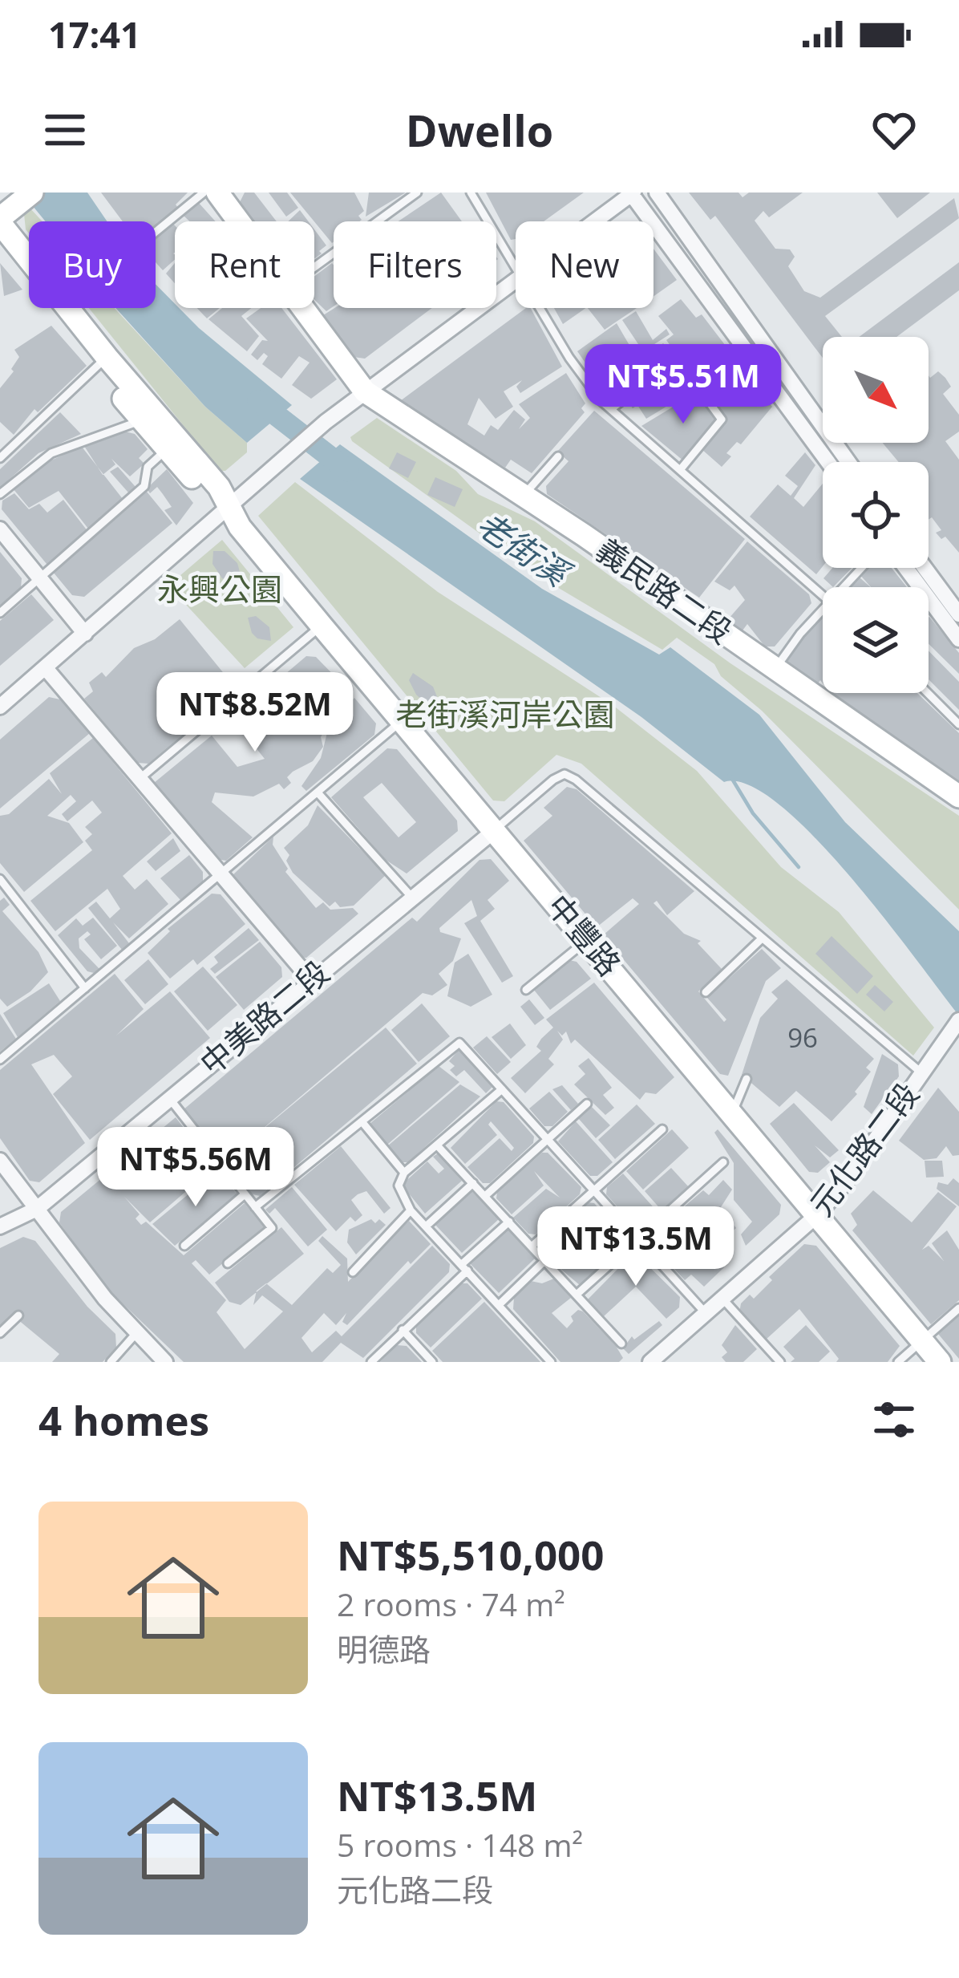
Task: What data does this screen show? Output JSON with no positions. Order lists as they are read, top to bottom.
{
  "streets": {
    "main road": ["義民路二段", "中豐路"],
    "street": ["中美路二段", "元化路二段"]
  },
  "crossings": [
    ["中豐路", "中美路二段"],
    ["中豐路", "元化路二段"]
  ],
  "water": ["老街溪"],
  "parks": ["永興公園", "老街溪河岸公園"],
  "house_numbers": ["96"],
  "north": "bottom right",
  "page": {
    "status": "17:41",
    "header": "Dwello",
    "chip": [
      "Buy",
      "Rent",
      "Filters",
      "New"
    ],
    "price": [
      "NT$5.51M",
      "NT$8.52M",
      "NT$5.56M",
      "NT$13.5M"
    ],
    "heading": "4 homes",
    "list": [
      {
        "name": "NT$5,510,000",
        "note": "2 rooms · 74 m² · 明德路"
      },
      {
        "name": "NT$13.5M",
        "note": "5 rooms · 148 m² · 元化路二段"
      }
    ]
  }
}
